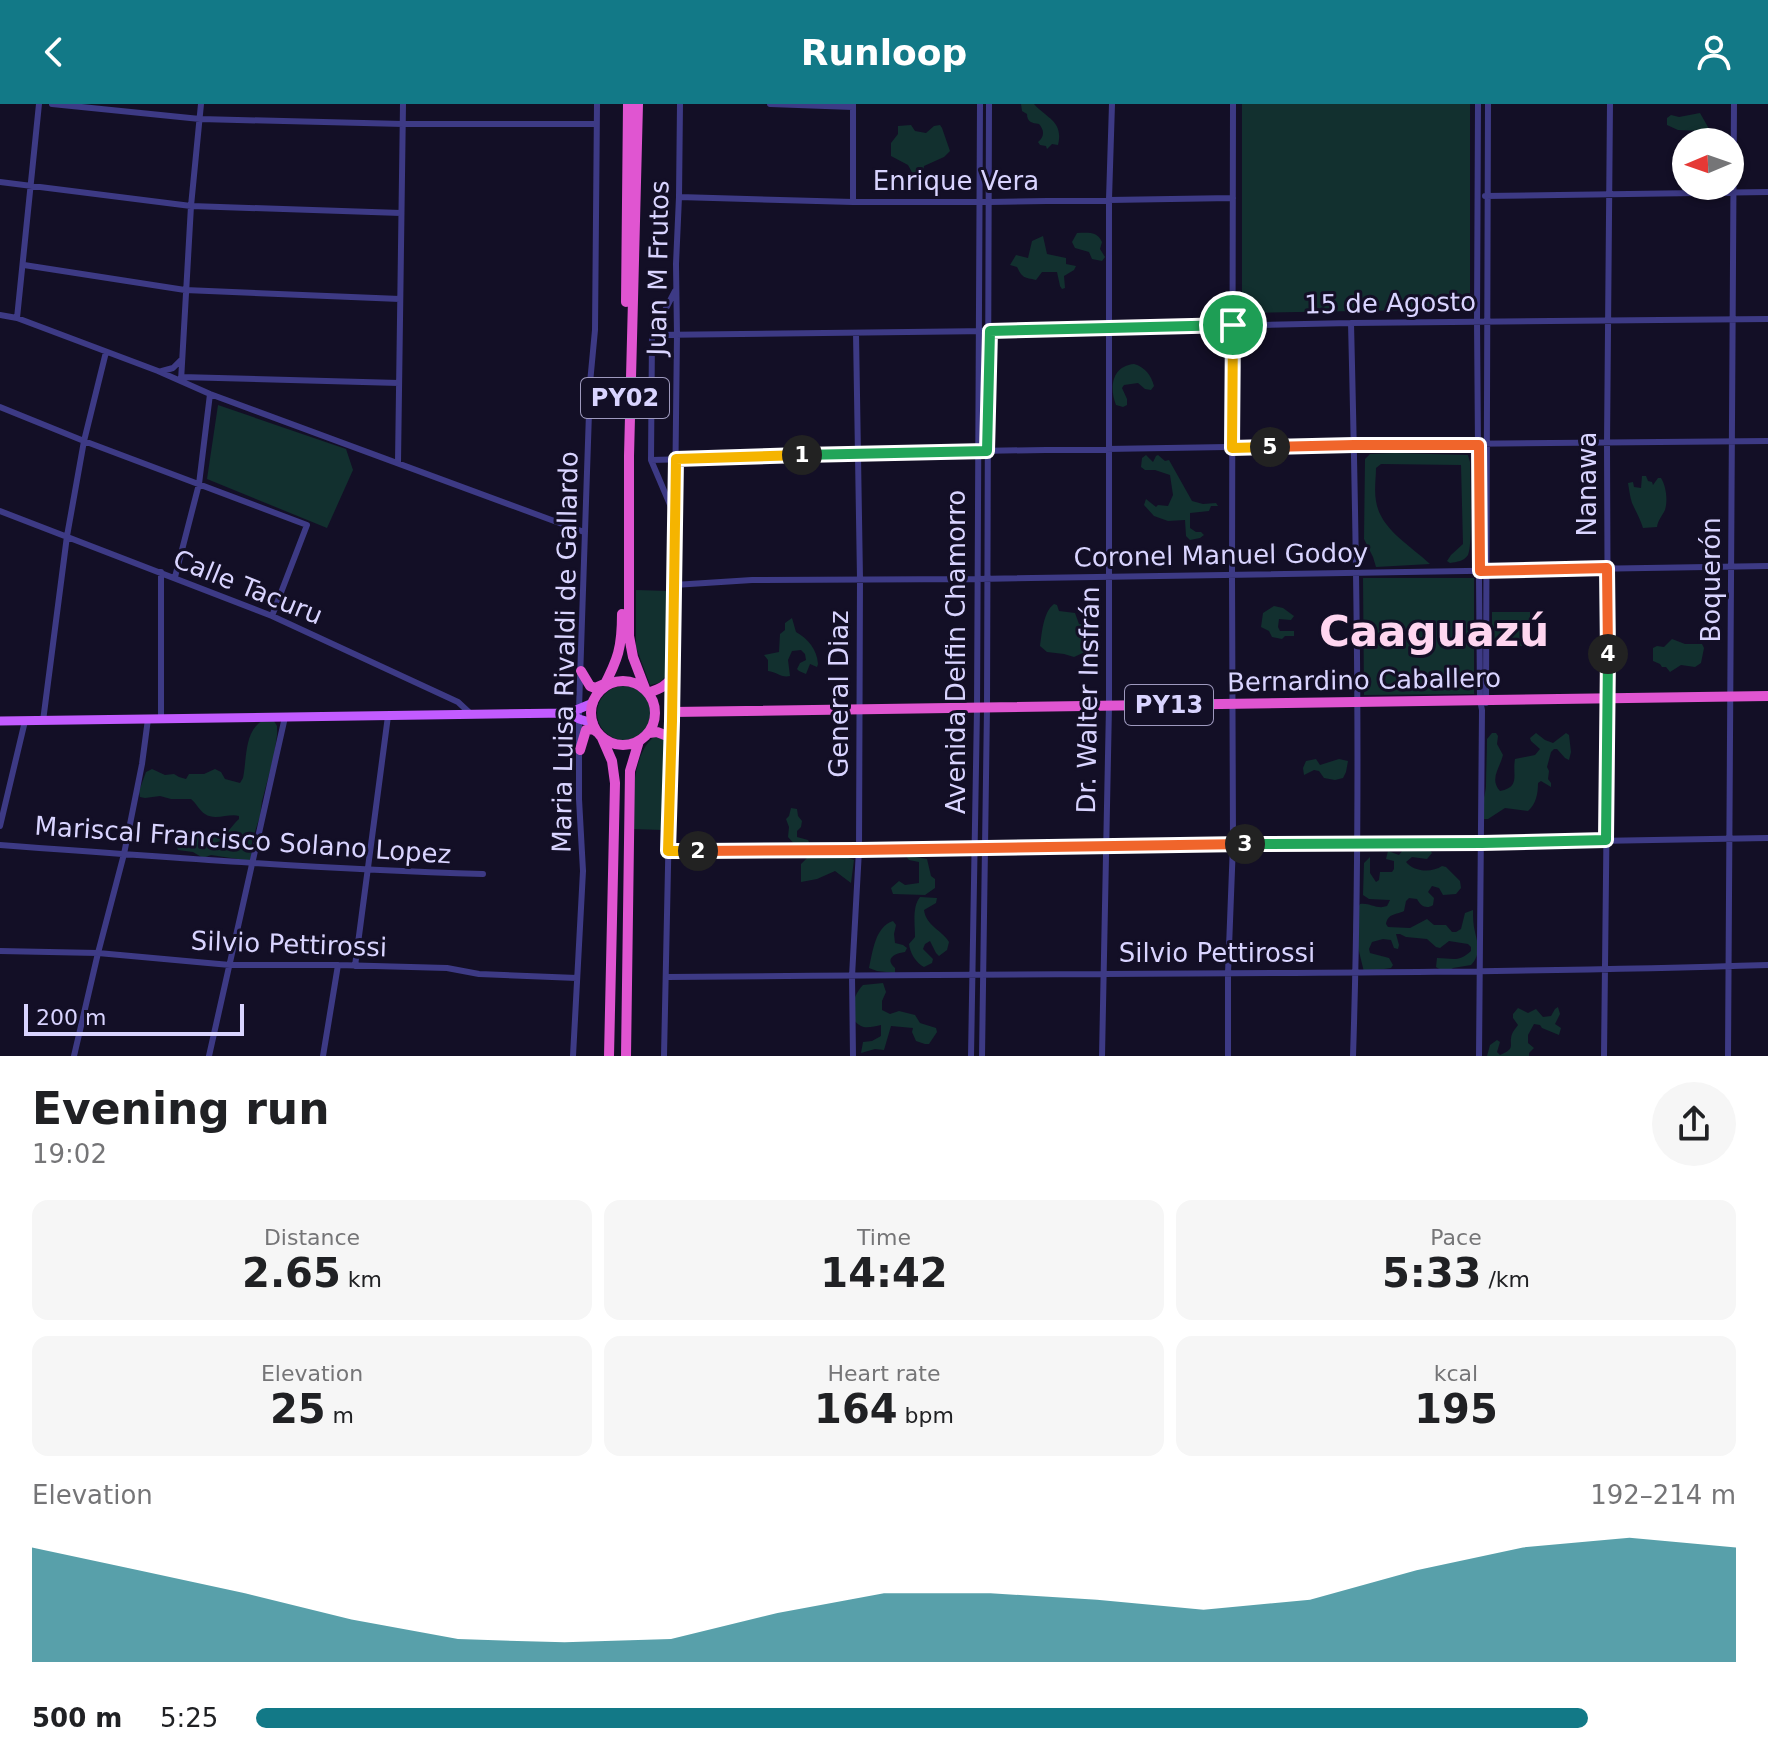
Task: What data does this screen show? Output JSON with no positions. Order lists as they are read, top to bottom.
{
  "streets": {
    "highway": ["PY02", "Bernardino Caballero", "PY13"],
    "street": [
      "Enrique Vera",
      "Juan M Frutos",
      "15 de Agosto",
      "Nanawa",
      "Coronel Manuel Godoy",
      "Boquerón",
      "Calle Tacuru",
      "Maria Luisa Rivaldi de Gallardo",
      "Avenida Delfin Chamorro",
      "General Diaz",
      "Dr. Walter Insfrán",
      "Mariscal Francisco Solano Lopez",
      "Silvio Pettirossi"
    ]
  },
  "crossings": [
    ["Enrique Vera", "Juan M Frutos"],
    ["Enrique Vera", "Avenida Delfin Chamorro"],
    ["Enrique Vera", "Dr. Walter Insfrán"],
    ["Juan M Frutos", "15 de Agosto"],
    ["Juan M Frutos", "Coronel Manuel Godoy"],
    ["Juan M Frutos", "Bernardino Caballero"],
    ["Juan M Frutos", "Silvio Pettirossi"],
    ["15 de Agosto", "Nanawa"],
    ["15 de Agosto", "Boquerón"],
    ["15 de Agosto", "Avenida Delfin Chamorro"],
    ["15 de Agosto", "General Diaz"],
    ["15 de Agosto", "Dr. Walter Insfrán"],
    ["Nanawa", "Coronel Manuel Godoy"],
    ["Nanawa", "Bernardino Caballero"],
    ["Nanawa", "Silvio Pettirossi"],
    ["Coronel Manuel Godoy", "Boquerón"],
    ["Coronel Manuel Godoy", "Avenida Delfin Chamorro"],
    ["Coronel Manuel Godoy", "General Diaz"],
    ["Coronel Manuel Godoy", "Dr. Walter Insfrán"],
    ["Boquerón", "Bernardino Caballero"],
    ["Boquerón", "Silvio Pettirossi"],
    ["Maria Luisa Rivaldi de Gallardo", "Silvio Pettirossi"],
    ["Avenida Delfin Chamorro", "Bernardino Caballero"],
    ["Avenida Delfin Chamorro", "Silvio Pettirossi"],
    ["Bernardino Caballero", "General Diaz"],
    ["Bernardino Caballero", "Dr. Walter Insfrán"],
    ["General Diaz", "Silvio Pettirossi"],
    ["Dr. Walter Insfrán", "Silvio Pettirossi"]
  ],
  "districts": ["Caaguazú"],
  "scale_bar": "200 m",
  "north": "left",
  "page": {
    "header": "Runloop",
    "pins": [
      "5",
      "1",
      "4",
      "3",
      "2"
    ],
    "scale": "200 m",
    "heading": ["Evening run", "19:02"],
    "stats": [
      ["Distance", "2.65 km"],
      ["Time", "14:42"],
      ["Pace", "5:33 /km"],
      ["Elevation", "25 m"],
      ["Heart rate", "164 bpm"],
      ["kcal", "195"]
    ],
    "chart": ["Elevation", "192–214 m"],
    "list": [
      {
        "name": "500 m",
        "note": "5:25"
      }
    ]
  }
}
